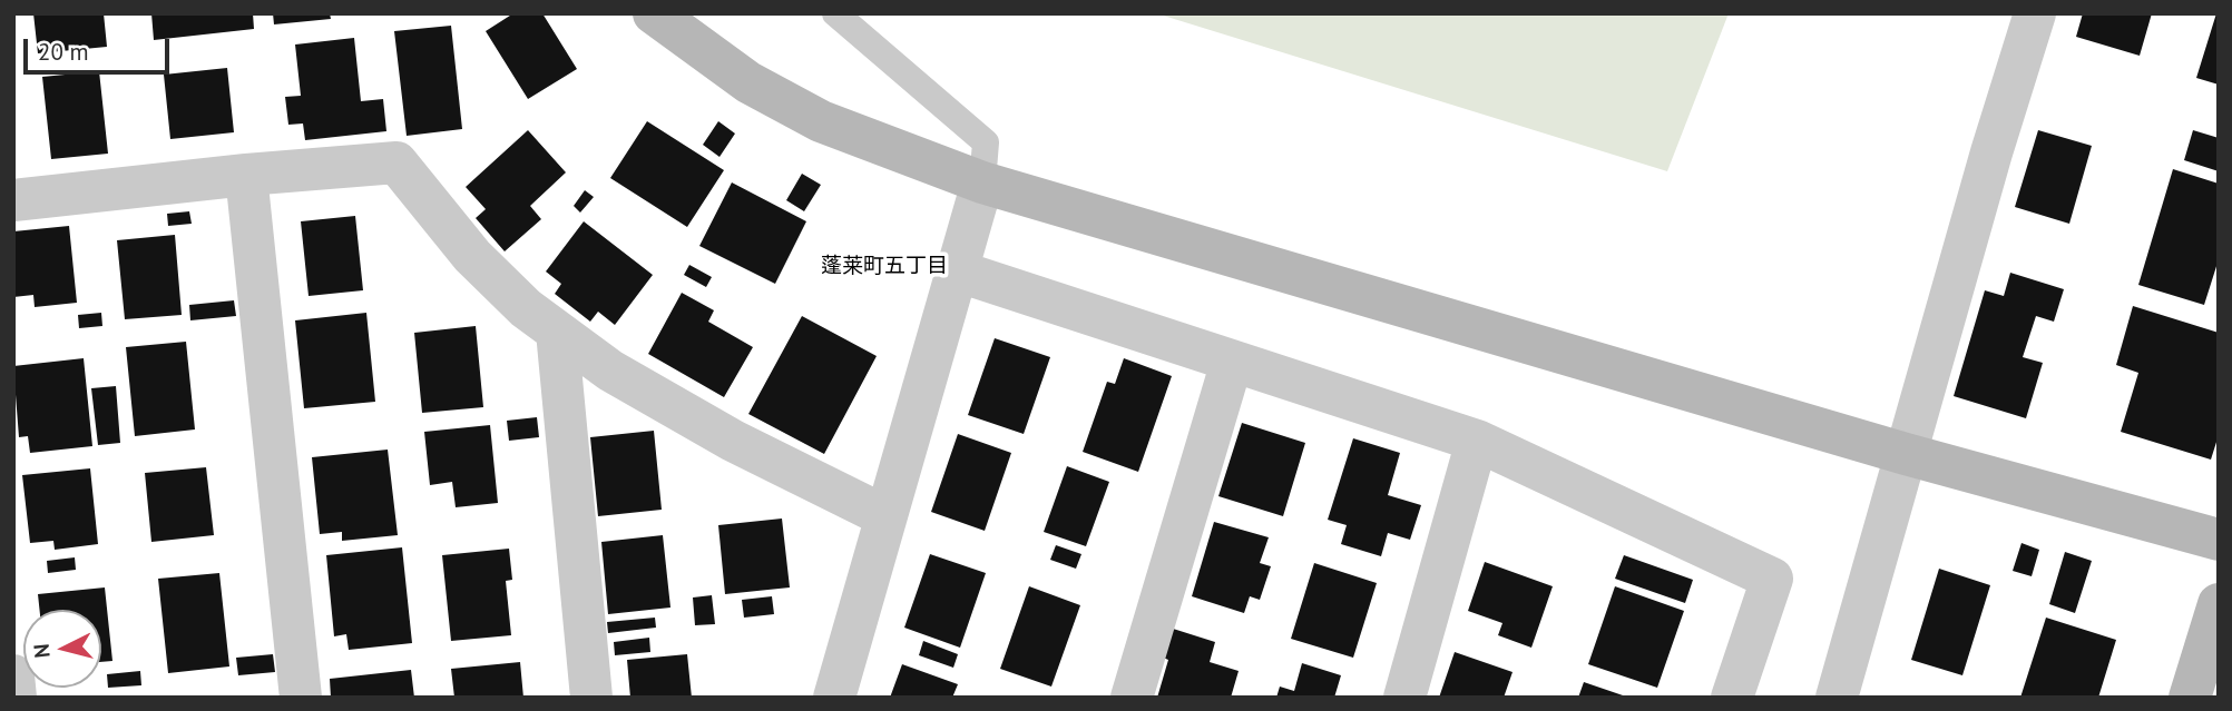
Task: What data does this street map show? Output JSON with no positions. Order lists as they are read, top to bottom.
{
  "districts": ["蓬莱町五丁目"],
  "scale_bar": "20 m",
  "north": "left"
}
